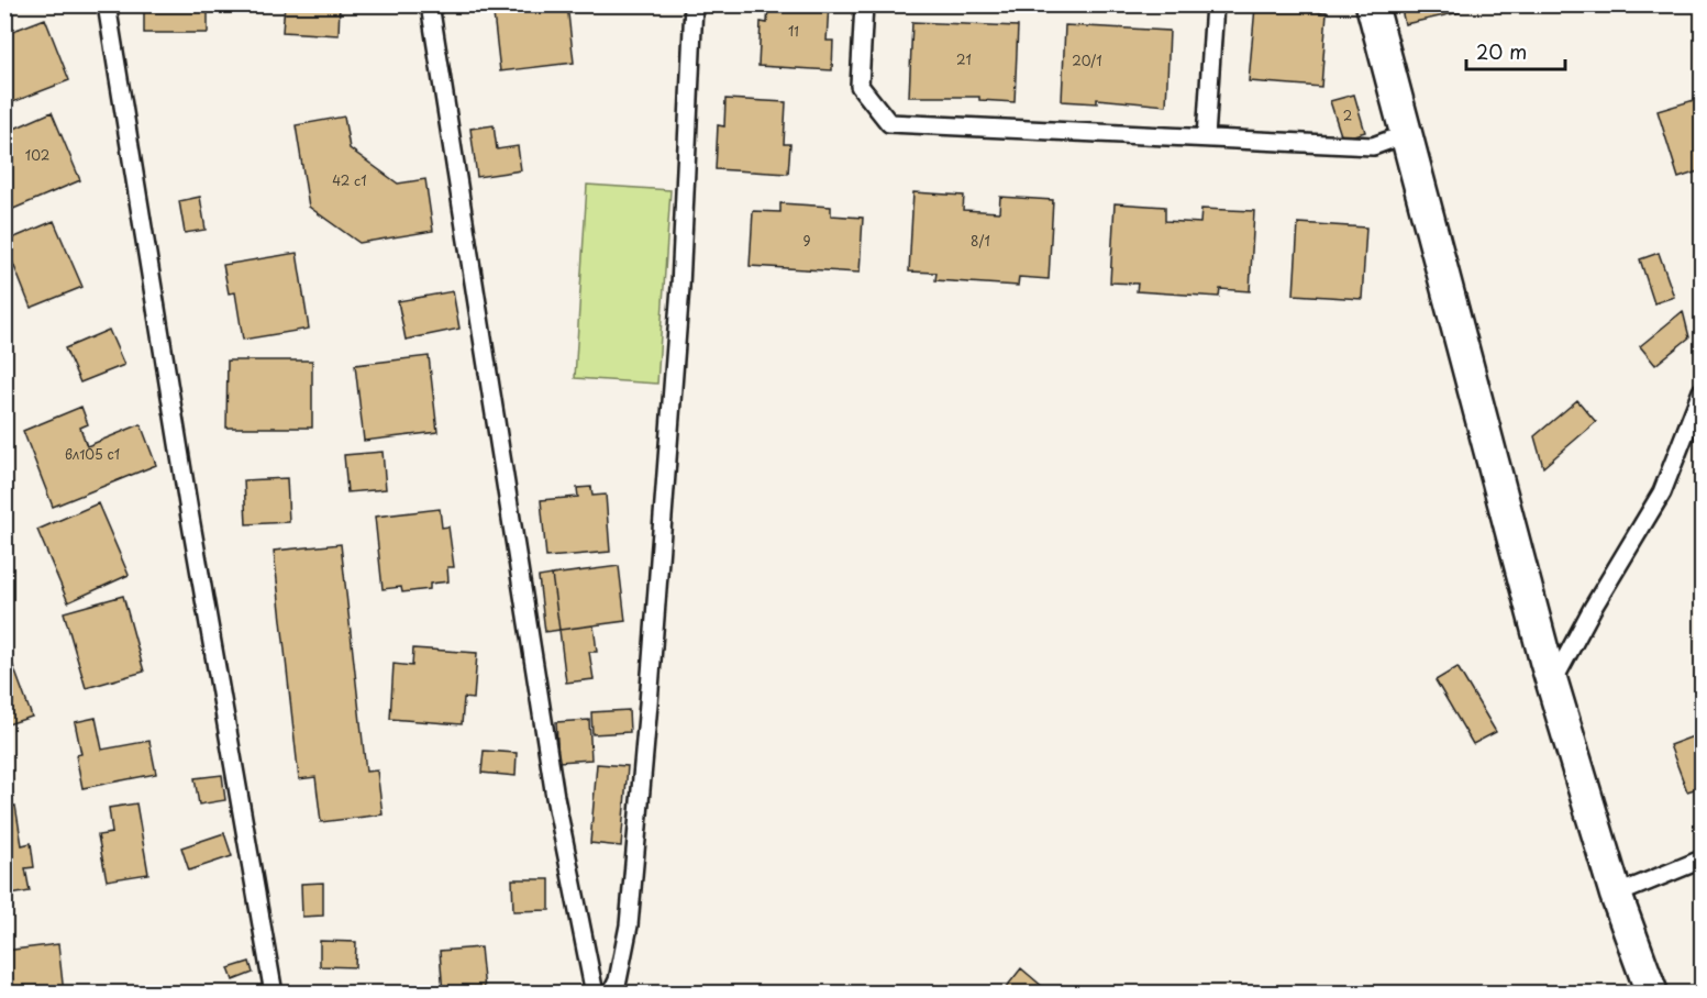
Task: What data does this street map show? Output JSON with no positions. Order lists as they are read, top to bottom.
{
  "house_numbers": [
    "11",
    "21",
    "20/1",
    "2",
    "102",
    "42 с1",
    "9",
    "8/1",
    "вл105 с1"
  ],
  "scale_bar": "20 m"
}
